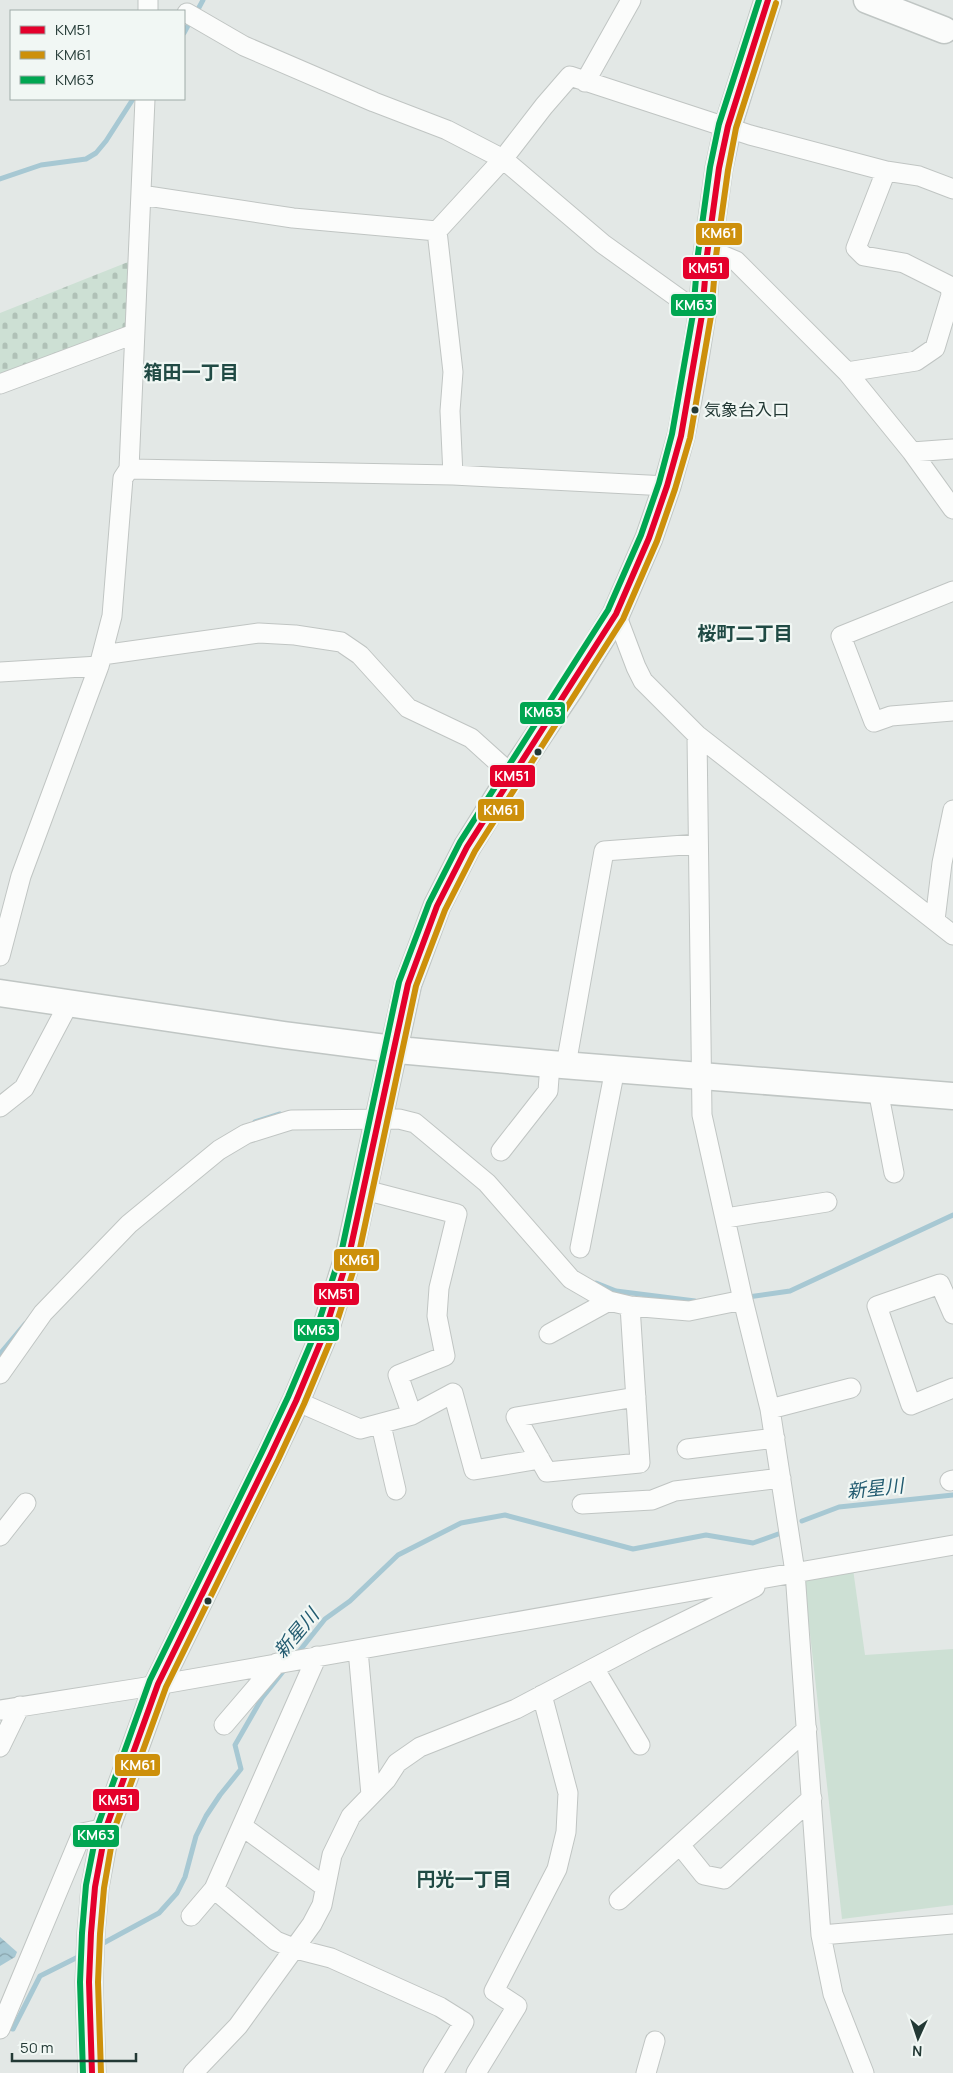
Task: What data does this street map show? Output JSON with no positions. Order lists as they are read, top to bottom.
{
  "districts": ["箱田一丁目", "桜町二丁目", "円光一丁目"],
  "water": ["新星川"],
  "places": ["気象台入口"],
  "lines": ["transit line KM51", "transit line KM63", "transit line KM61"],
  "legend": ["KM51", "KM61", "KM63"],
  "scale_bar": "50 m",
  "north": "bottom"
}
